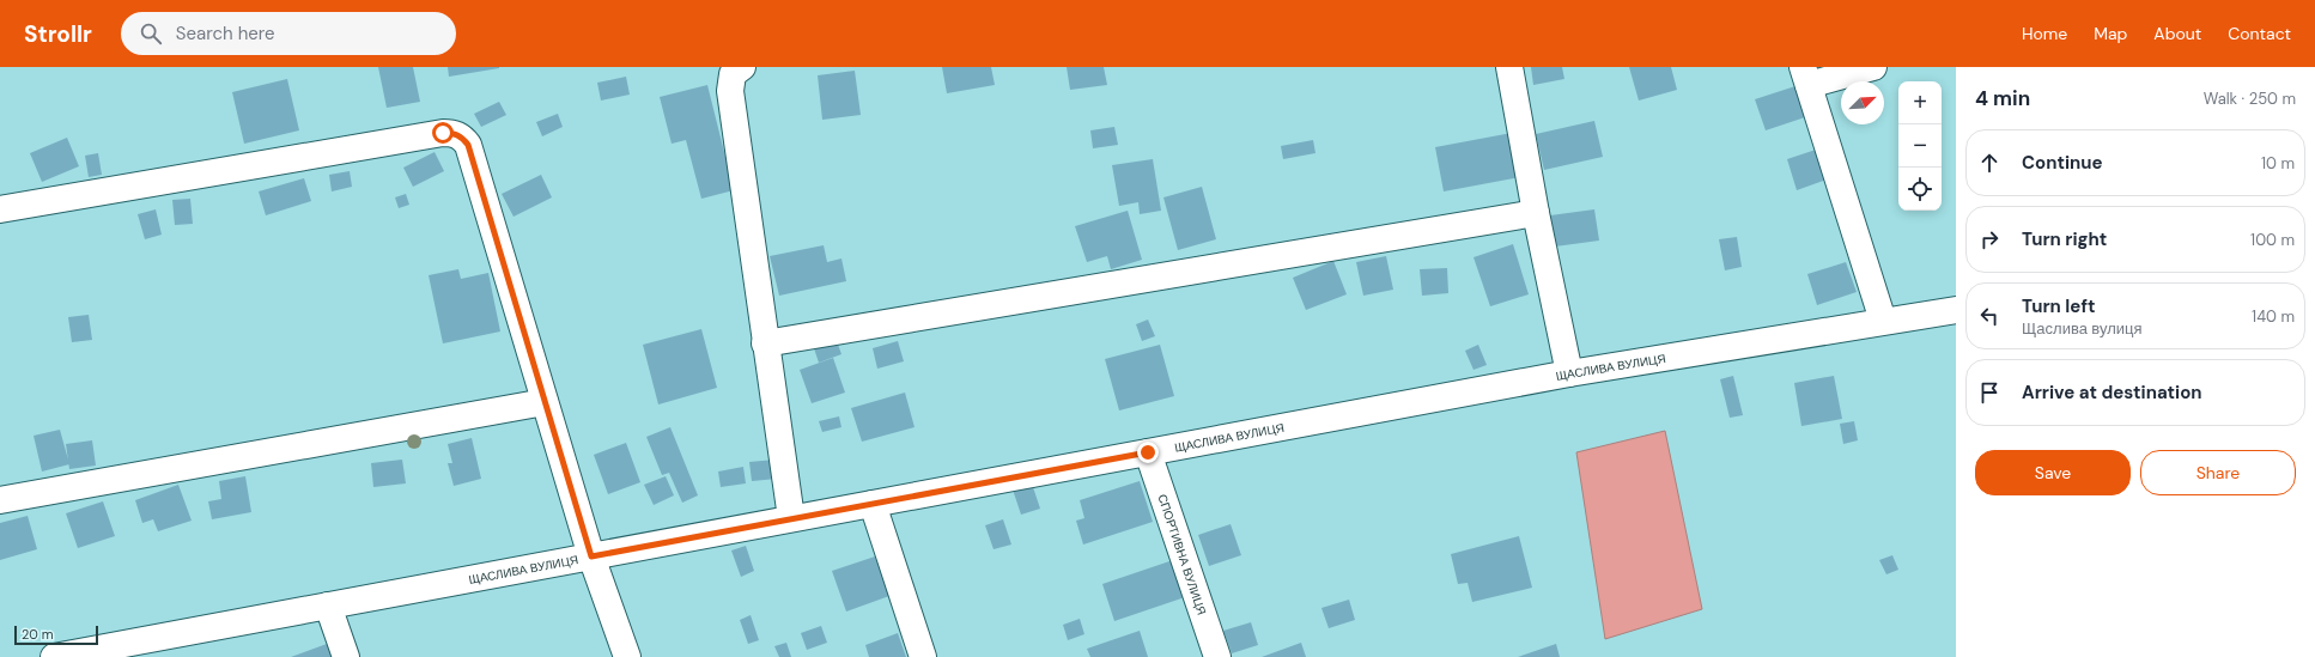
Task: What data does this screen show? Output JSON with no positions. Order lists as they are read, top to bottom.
{
  "streets": {
    "street": ["ЩАСЛИВА ВУЛИЦЯ", "СПОРТИВНА ВУЛИЦЯ"]
  },
  "crossings": [
    ["ЩАСЛИВА ВУЛИЦЯ", "СПОРТИВНА ВУЛИЦЯ"]
  ],
  "scale_bar": "20 m",
  "north": "top right",
  "page": {
    "header": "Strollr",
    "search": "Search here",
    "nav": [
      "Home",
      "Map",
      "About",
      "Contact"
    ],
    "heading": ["4 min", "Walk · 250 m"],
    "map_buttons": ["+", "−"],
    "list": [
      ["Continue", "10 m"],
      ["Turn right", "100 m"],
      ["Turn left", "Щаслива вулиця", "140 m"],
      "Arrive at destination"
    ],
    "buttons": ["Save", "Share"],
    "scale": "20 m"
  }
}
